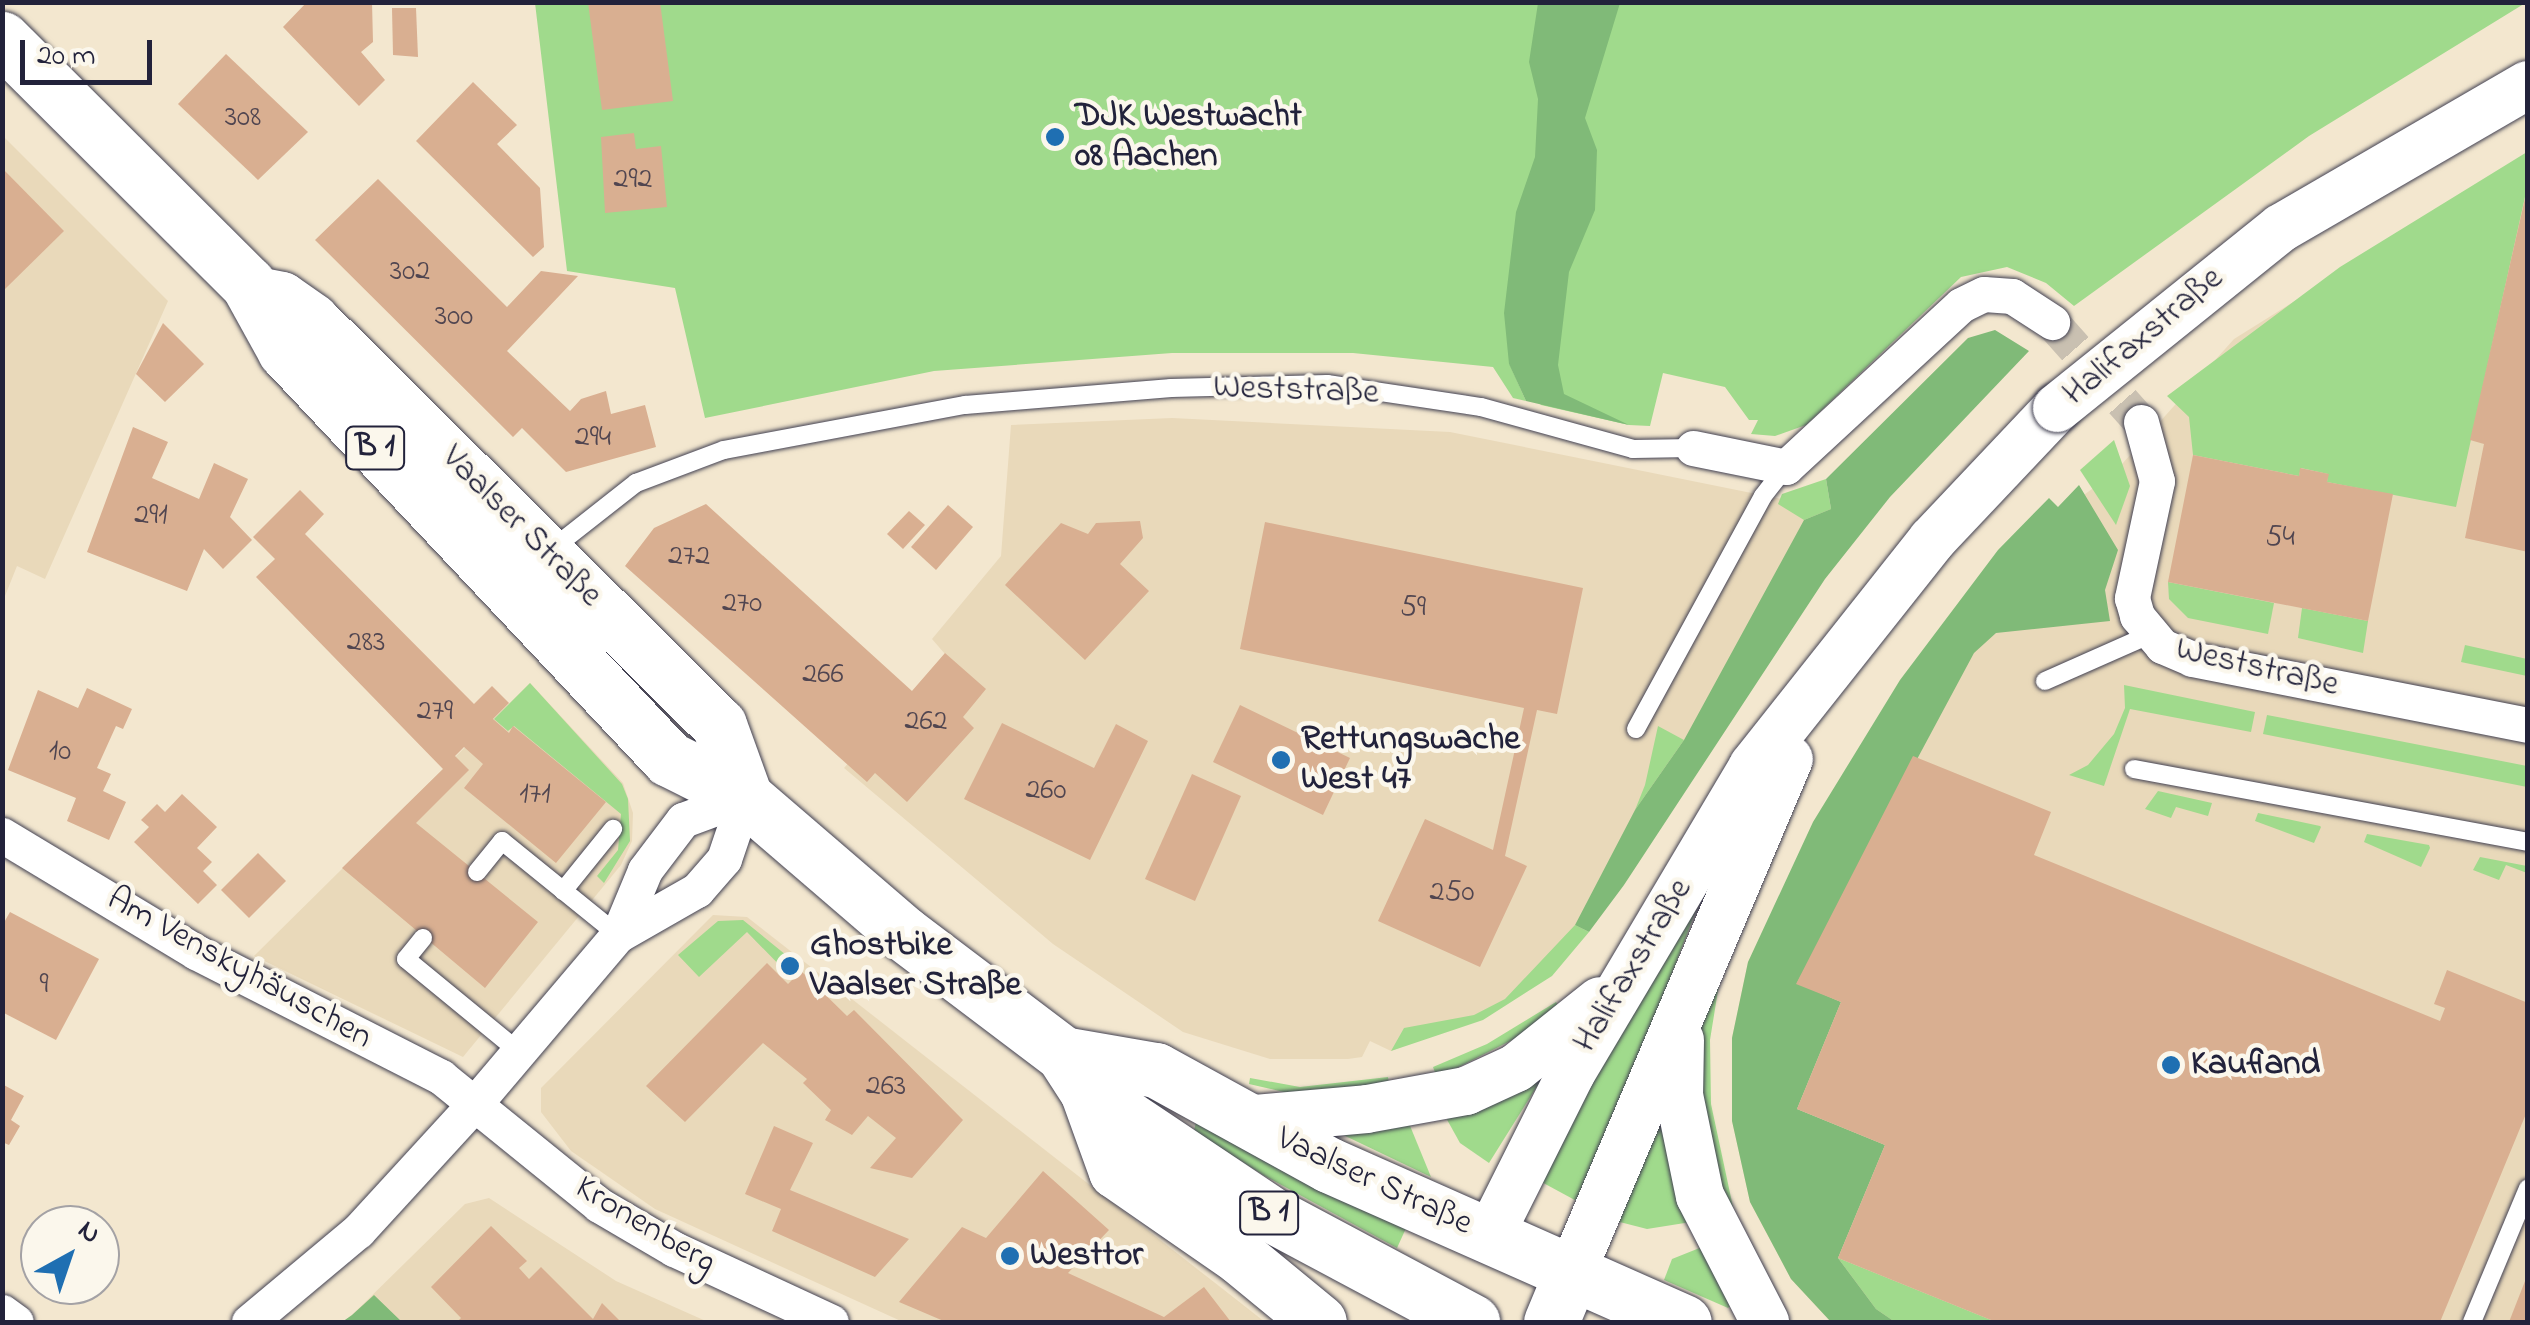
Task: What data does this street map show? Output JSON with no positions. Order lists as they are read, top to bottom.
{
  "streets": {
    "main road": ["Halifaxstraße", "B 1", "Vaalser Straße"],
    "street": ["Weststraße", "Am Venskyhäuschen", "Kronenberg"]
  },
  "crossings": [
    ["Halifaxstraße", "Vaalser Straße"],
    ["Weststraße", "Vaalser Straße"],
    ["Am Venskyhäuschen", "Kronenberg"]
  ],
  "places": [
    "DJK Westwacht 08 Aachen",
    "Rettungswache West 47",
    "Ghostbike Vaalser Straße",
    "Kaufland",
    "Westtor"
  ],
  "house_numbers": [
    "308",
    "292",
    "302",
    "300",
    "294",
    "291",
    "54",
    "272",
    "270",
    "59",
    "283",
    "266",
    "279",
    "262",
    "10",
    "260",
    "171",
    "250",
    "9",
    "263"
  ],
  "scale_bar": "20 m",
  "north": "top right"
}
